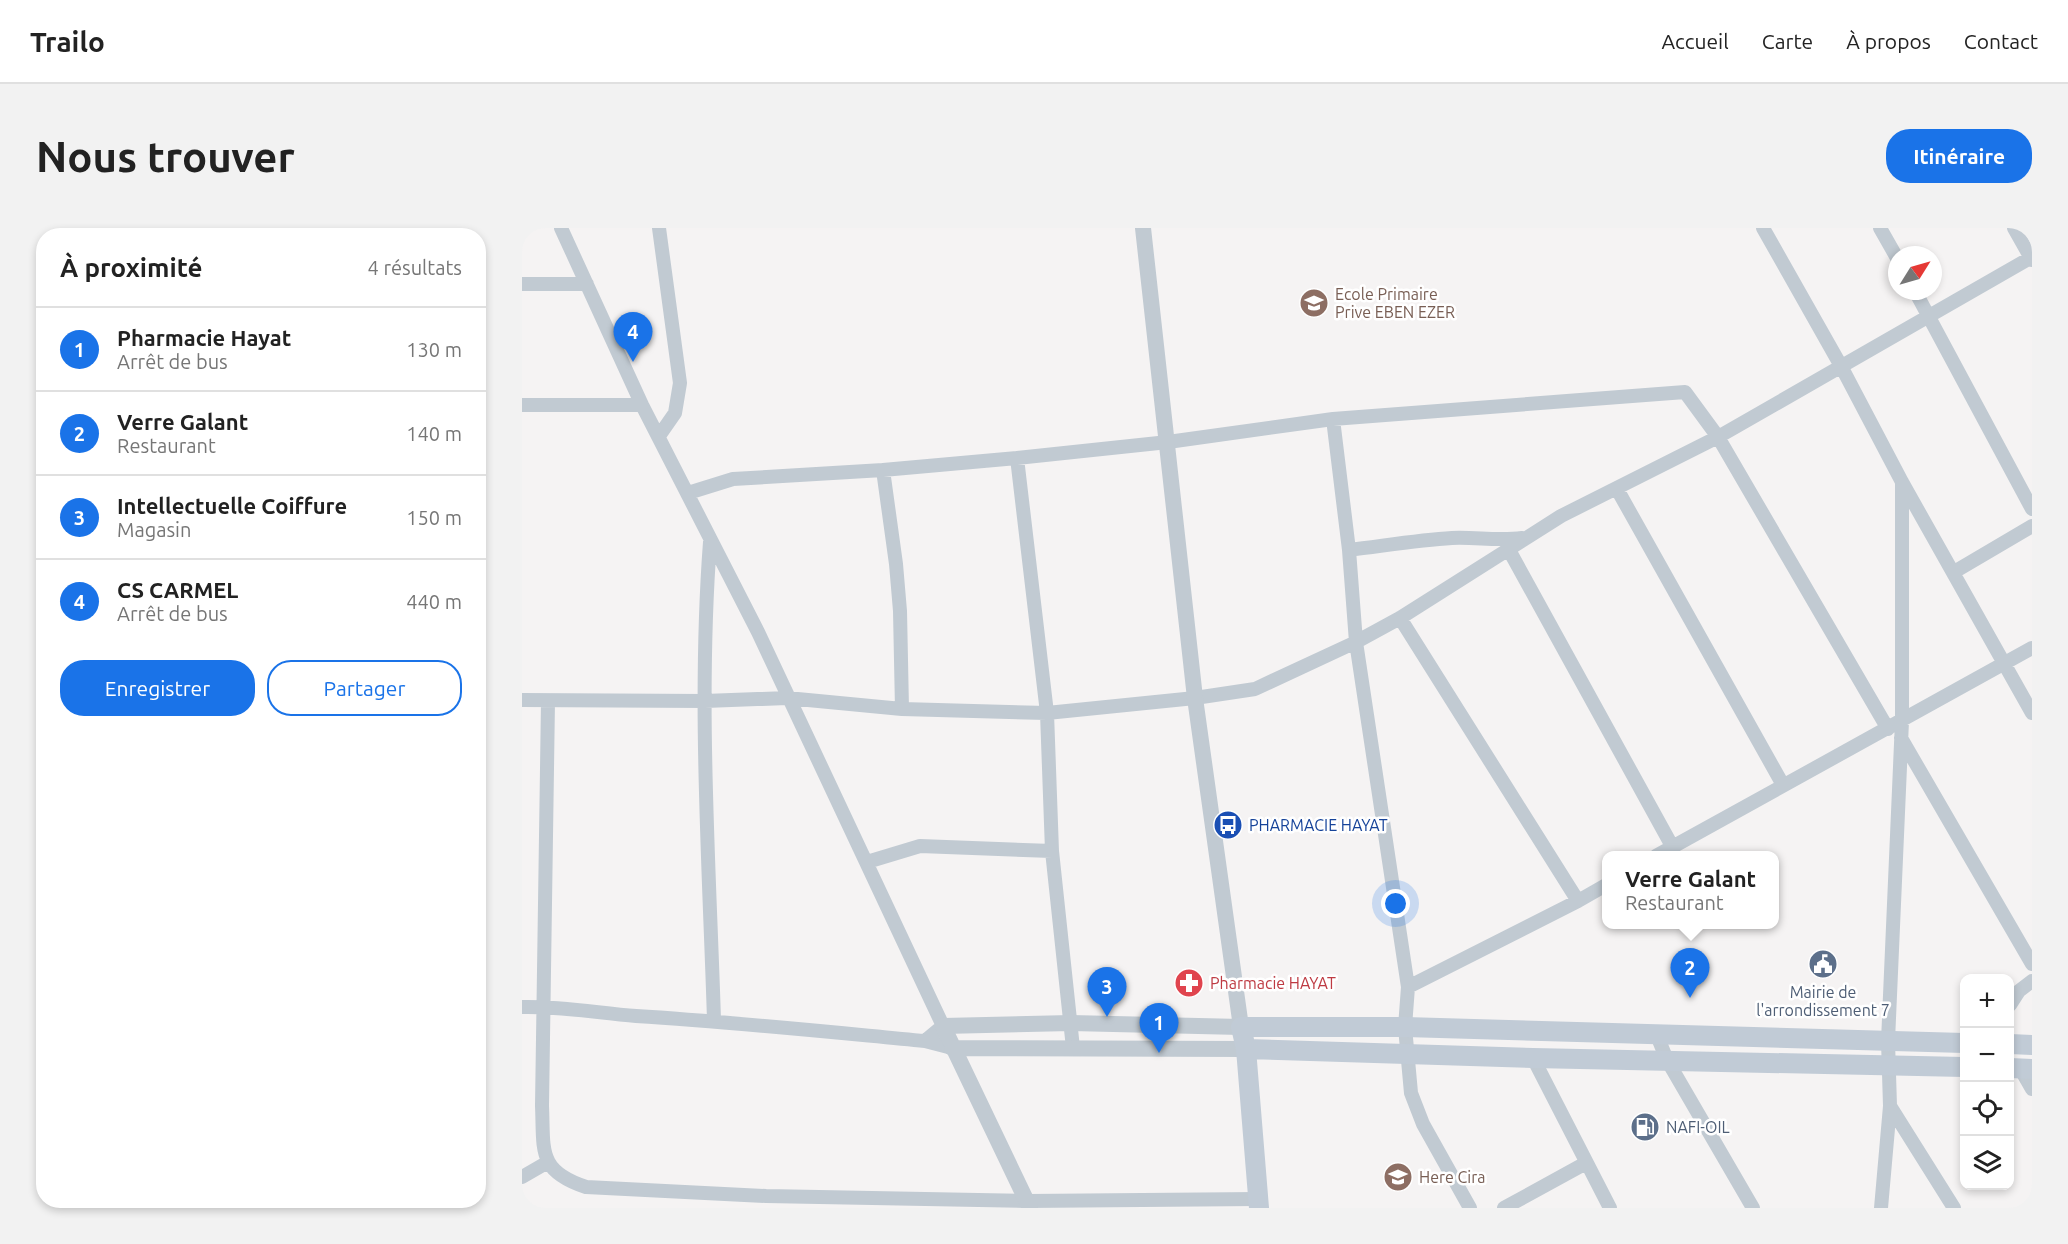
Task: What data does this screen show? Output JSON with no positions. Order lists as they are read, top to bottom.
{
  "places": {
    "school or university": ["Ecole Primaire Prive EBEN EZER", "Here Cira"],
    "bus stop": ["PHARMACIE HAYAT"],
    "public building": ["Mairie de l'arrondissement 7"],
    "pharmacy": ["Pharmacie HAYAT"],
    "fuel station": ["NAFI-OIL"]
  },
  "north": "top right",
  "page": {
    "header": "Trailo",
    "nav": [
      "Accueil",
      "Carte",
      "À propos",
      "Contact"
    ],
    "buttons": [
      "Itinéraire",
      ["Enregistrer", "Partager"]
    ],
    "title": "Nous trouver",
    "heading": ["À proximité", "4 résultats"],
    "list": [
      {
        "mark": "1",
        "name": "Pharmacie Hayat",
        "note": "Arrêt de bus",
        "value": "130 m"
      },
      {
        "mark": "2",
        "name": "Verre Galant",
        "note": "Restaurant",
        "value": "140 m"
      },
      {
        "mark": "3",
        "name": "Intellectuelle Coiffure",
        "note": "Magasin",
        "value": "150 m"
      },
      {
        "mark": "4",
        "name": "CS CARMEL",
        "note": "Arrêt de bus",
        "value": "440 m"
      }
    ],
    "pins": [
      "4",
      "2",
      "3",
      "1"
    ],
    "popup": ["Verre Galant", "Restaurant"],
    "map_buttons": ["+", "−"]
  }
}
